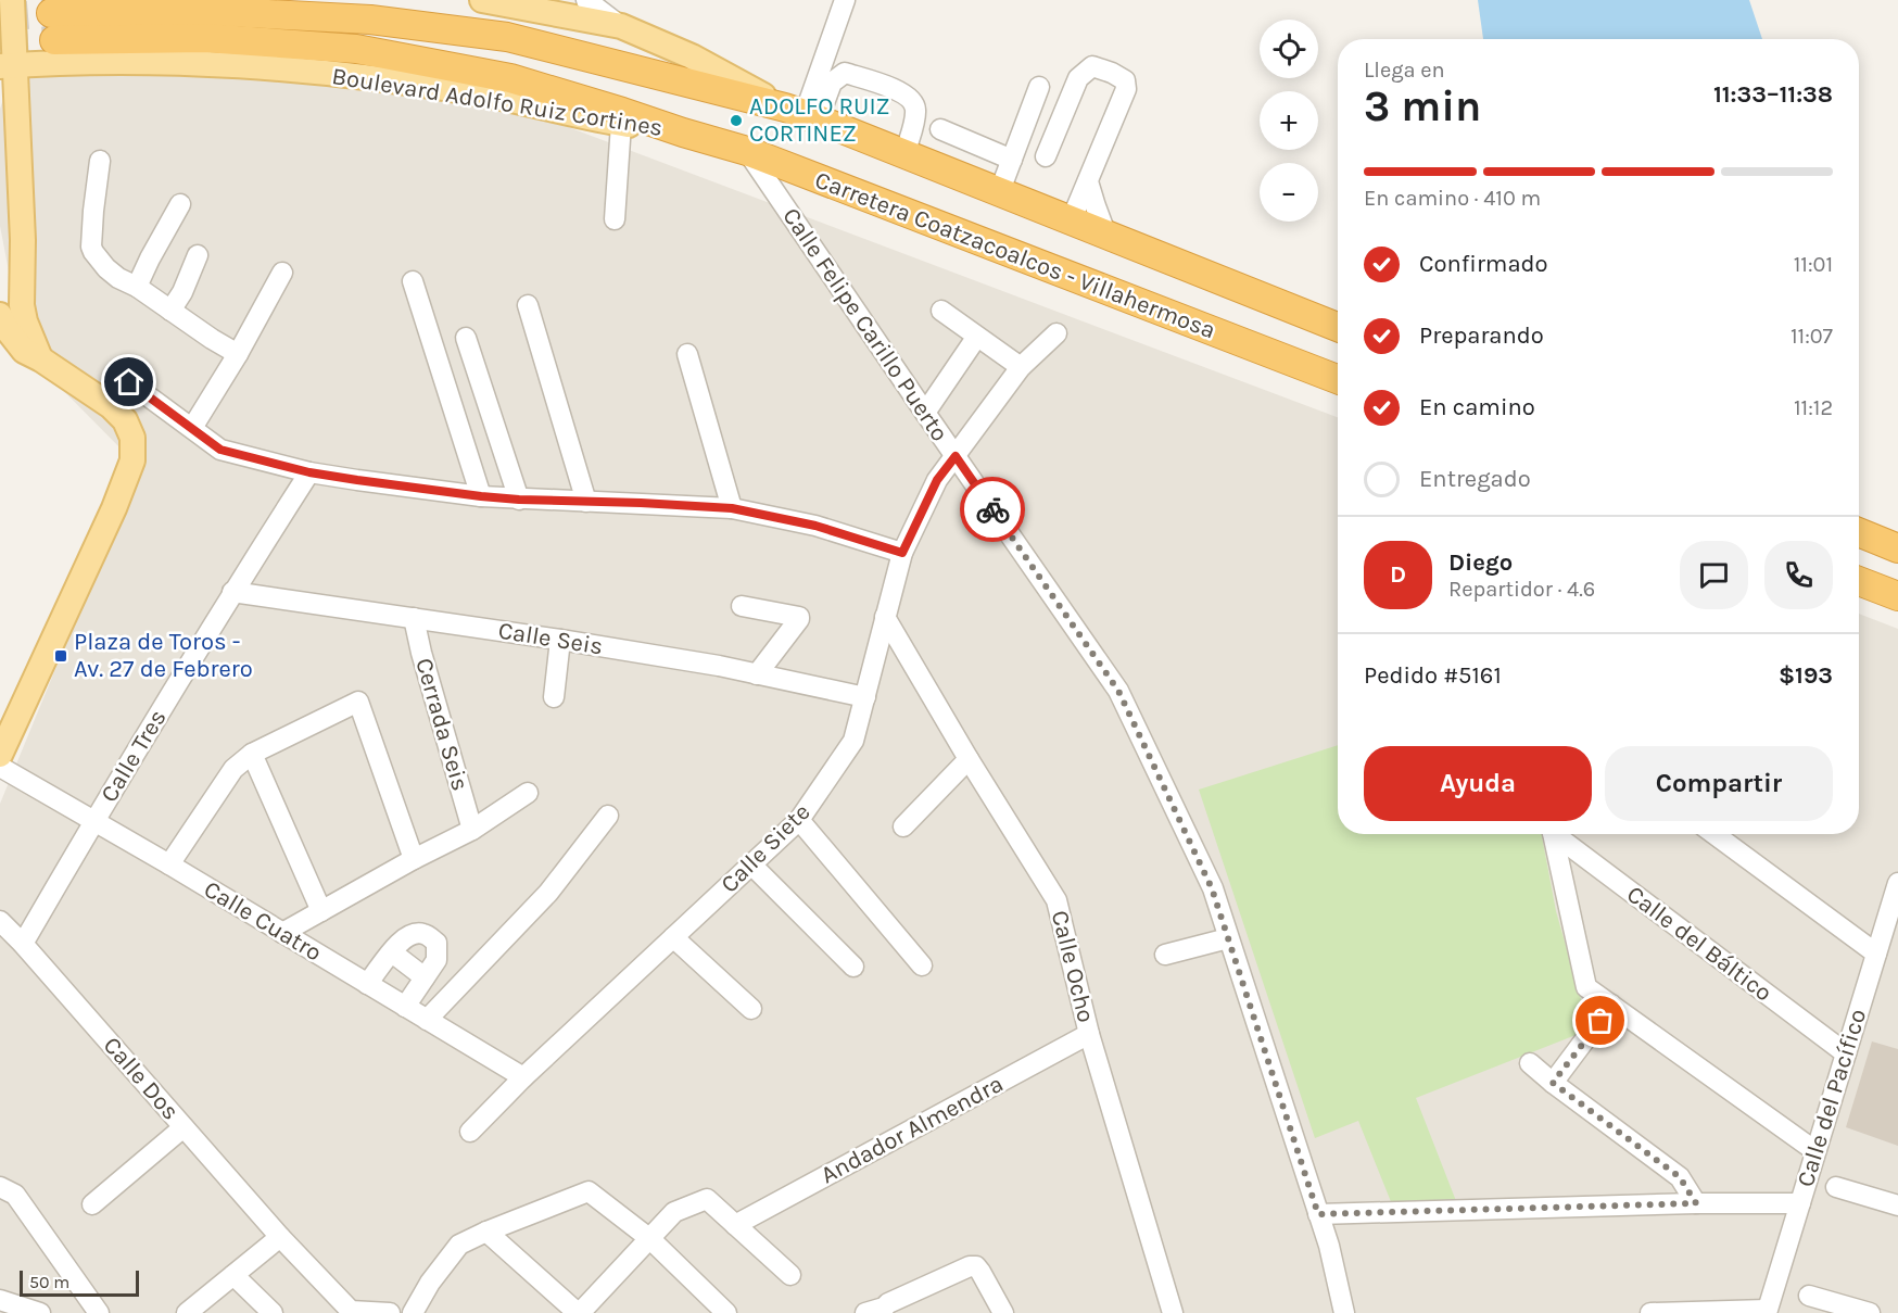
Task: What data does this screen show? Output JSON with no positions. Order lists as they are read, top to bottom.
{
  "streets": {
    "highway": ["Carretera Coatzacoalcos - Villahermosa"],
    "main road": ["Boulevard Adolfo Ruiz Cortines"],
    "street": [
      "Calle Felipe Carillo Puerto",
      "Calle Seis",
      "Cerrada Seis",
      "Calle Tres",
      "Calle Siete",
      "Calle Cuatro",
      "Calle del Báltico",
      "Calle Ocho",
      "Calle Dos",
      "Calle del Pacífico",
      "Andador Almendra"
    ]
  },
  "crossings": [
    ["Boulevard Adolfo Ruiz Cortines", "Carretera Coatzacoalcos - Villahermosa"],
    ["Carretera Coatzacoalcos - Villahermosa", "Calle Felipe Carillo Puerto"],
    ["Calle Felipe Carillo Puerto", "Calle Siete"],
    ["Calle Seis", "Cerrada Seis"],
    ["Calle Seis", "Calle Tres"],
    ["Calle Seis", "Calle Siete"],
    ["Calle Tres", "Calle Cuatro"],
    ["Calle Tres", "Calle Dos"],
    ["Calle Siete", "Calle Cuatro"],
    ["Calle Siete", "Calle Ocho"],
    ["Calle del Báltico", "Calle del Pacífico"],
    ["Calle Ocho", "Andador Almendra"]
  ],
  "places": {
    "other": ["ADOLFO RUIZ CORTINEZ"],
    "transit": ["Plaza de Toros - Av. 27 de Febrero"]
  },
  "scale_bar": "50 m",
  "page": {
    "map_buttons": ["+", "−"],
    "heading": ["3 min", "Llega en", "11:33–11:38"],
    "panel": [
      "Diego",
      "Repartidor · 4.6",
      "Pedido #5161",
      "$193"
    ],
    "bar": "En camino · 410 m",
    "list": [
      ["Confirmado", "11:01"],
      ["Preparando", "11:07"],
      ["En camino", "11:12"],
      "Entregado"
    ],
    "round": "D",
    "buttons": ["Ayuda", "Compartir"],
    "scale": "50 m"
  }
}
